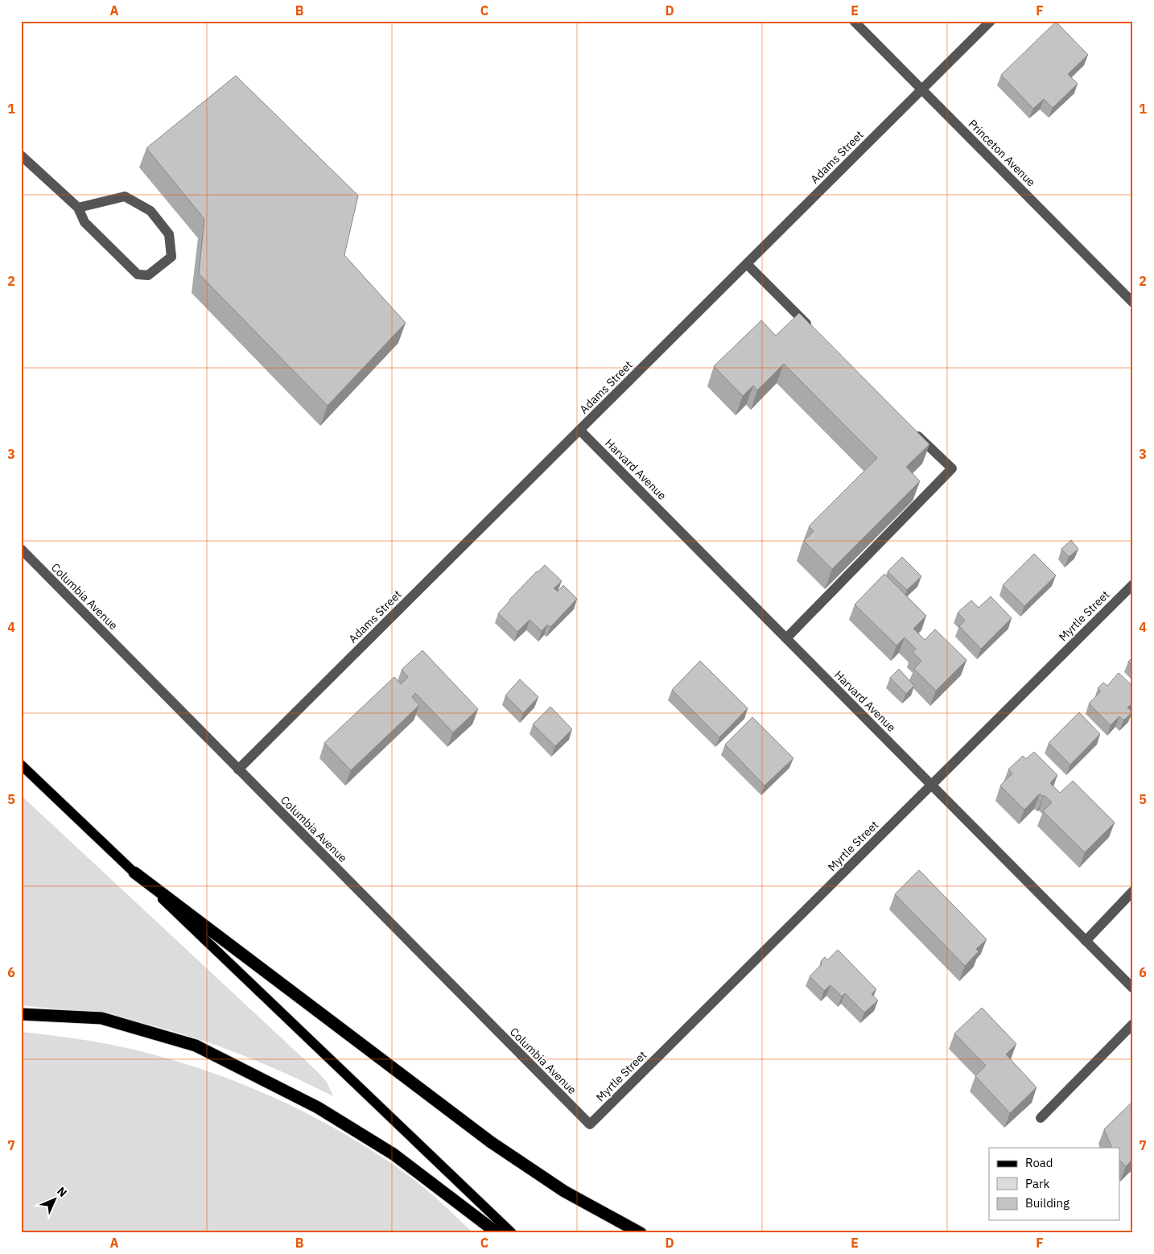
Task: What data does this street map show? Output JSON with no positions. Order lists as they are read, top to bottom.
{
  "streets": {
    "street": [
      "Princeton Avenue",
      "Adams Street",
      "Harvard Avenue",
      "Columbia Avenue",
      "Myrtle Street"
    ]
  },
  "crossings": [
    ["Princeton Avenue", "Adams Street"],
    ["Adams Street", "Harvard Avenue"],
    ["Adams Street", "Columbia Avenue"],
    ["Harvard Avenue", "Myrtle Street"],
    ["Columbia Avenue", "Myrtle Street"]
  ],
  "legend": ["Road", "Park", "Building"],
  "north": "top right",
  "grid": {
    "columns": [
      "A",
      "B",
      "C",
      "D",
      "E",
      "F"
    ],
    "rows": [
      "1",
      "2",
      "3",
      "4",
      "5",
      "6",
      "7"
    ]
  }
}
